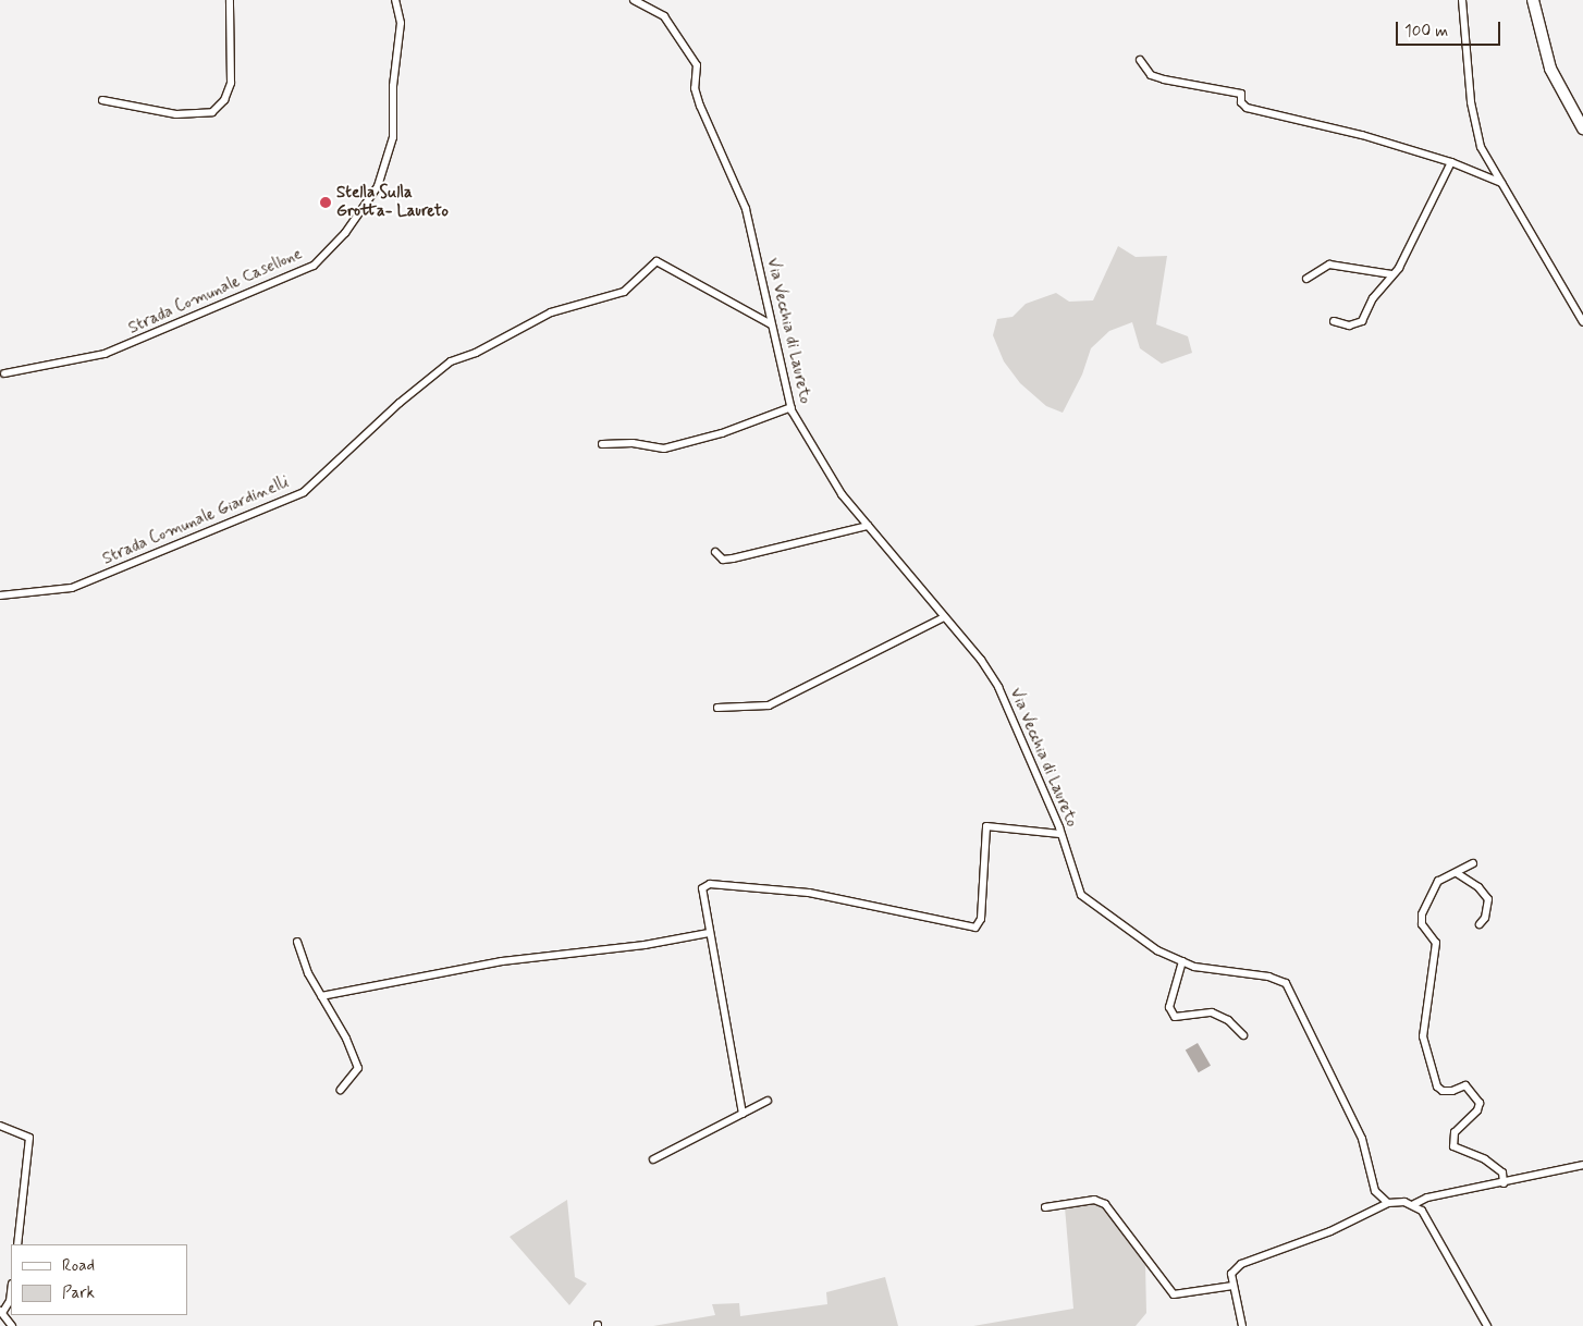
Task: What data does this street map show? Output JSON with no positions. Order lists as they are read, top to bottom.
{
  "streets": {
    "street": ["Strada Comunale Casellone", "Via Vecchia di Laureto", "Strada Comunale Giardinelli"]
  },
  "crossings": [
    ["Via Vecchia di Laureto", "Strada Comunale Giardinelli"]
  ],
  "places": ["Stella Sulla Grotta- Laureto"],
  "legend": ["Road", "Park"],
  "scale_bar": "100 m"
}
